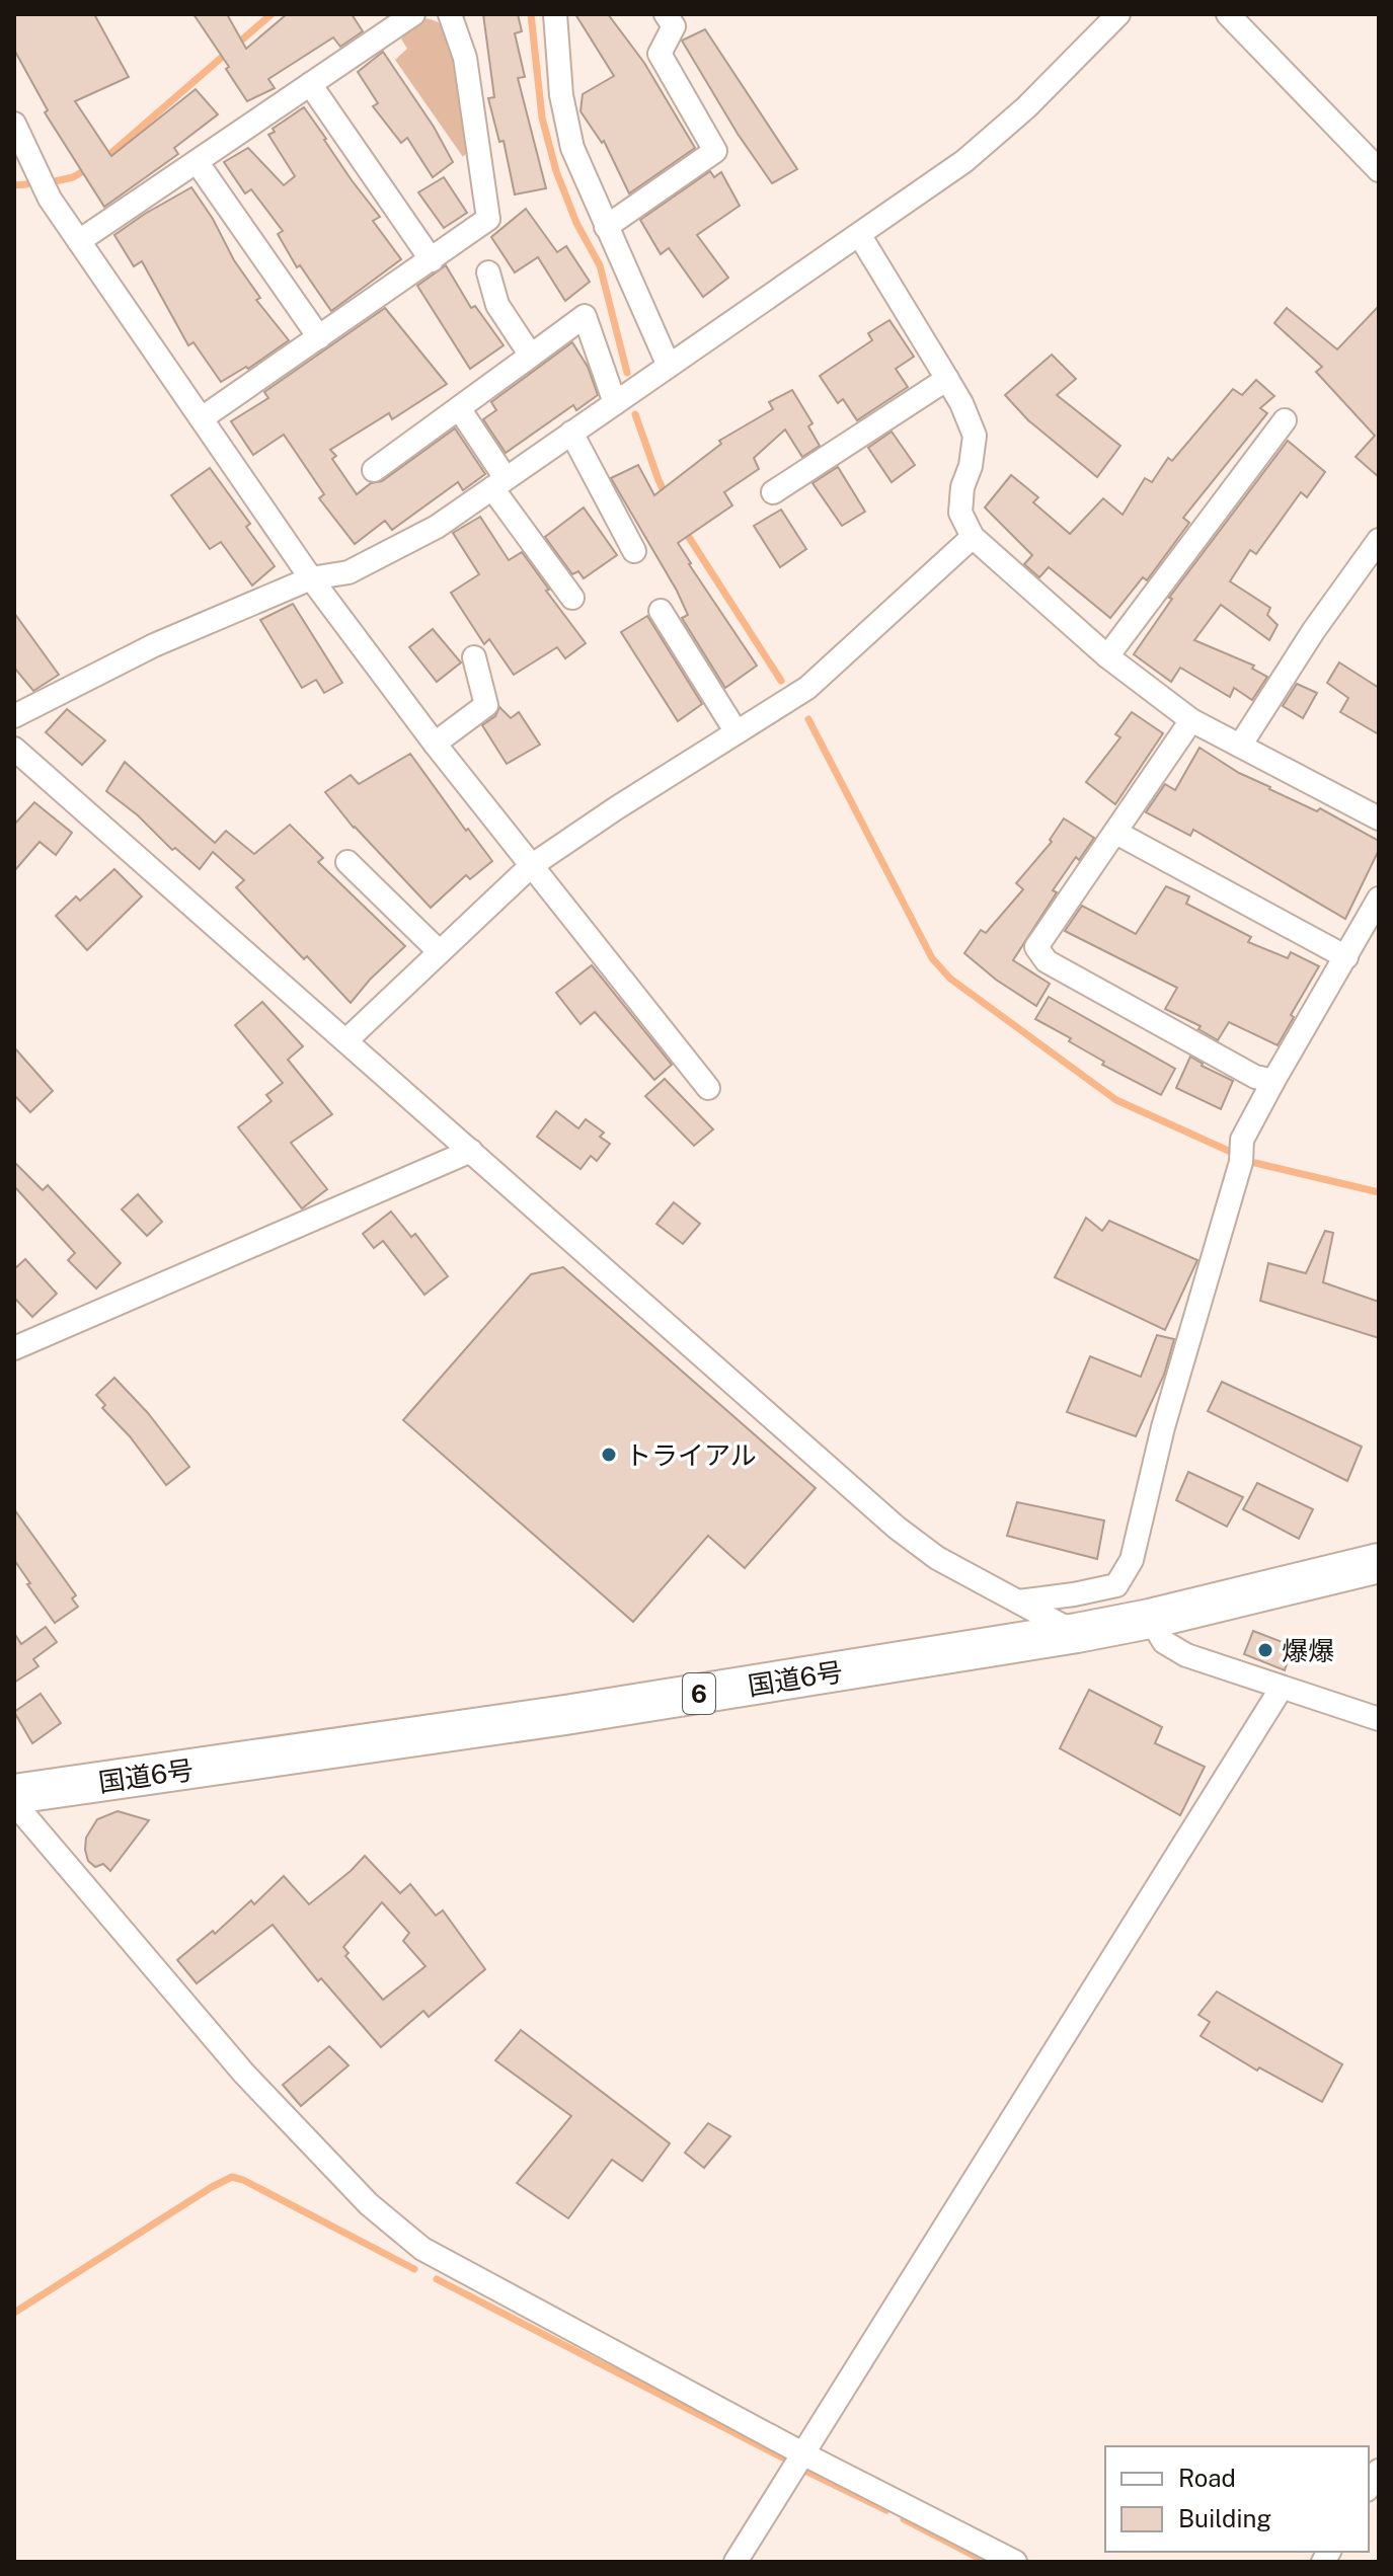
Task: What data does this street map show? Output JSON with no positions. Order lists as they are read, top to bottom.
{
  "streets": {
    "highway": ["国道6号", "6"]
  },
  "places": ["トライアル", "爆爆"],
  "legend": ["Road", "Building"]
}
